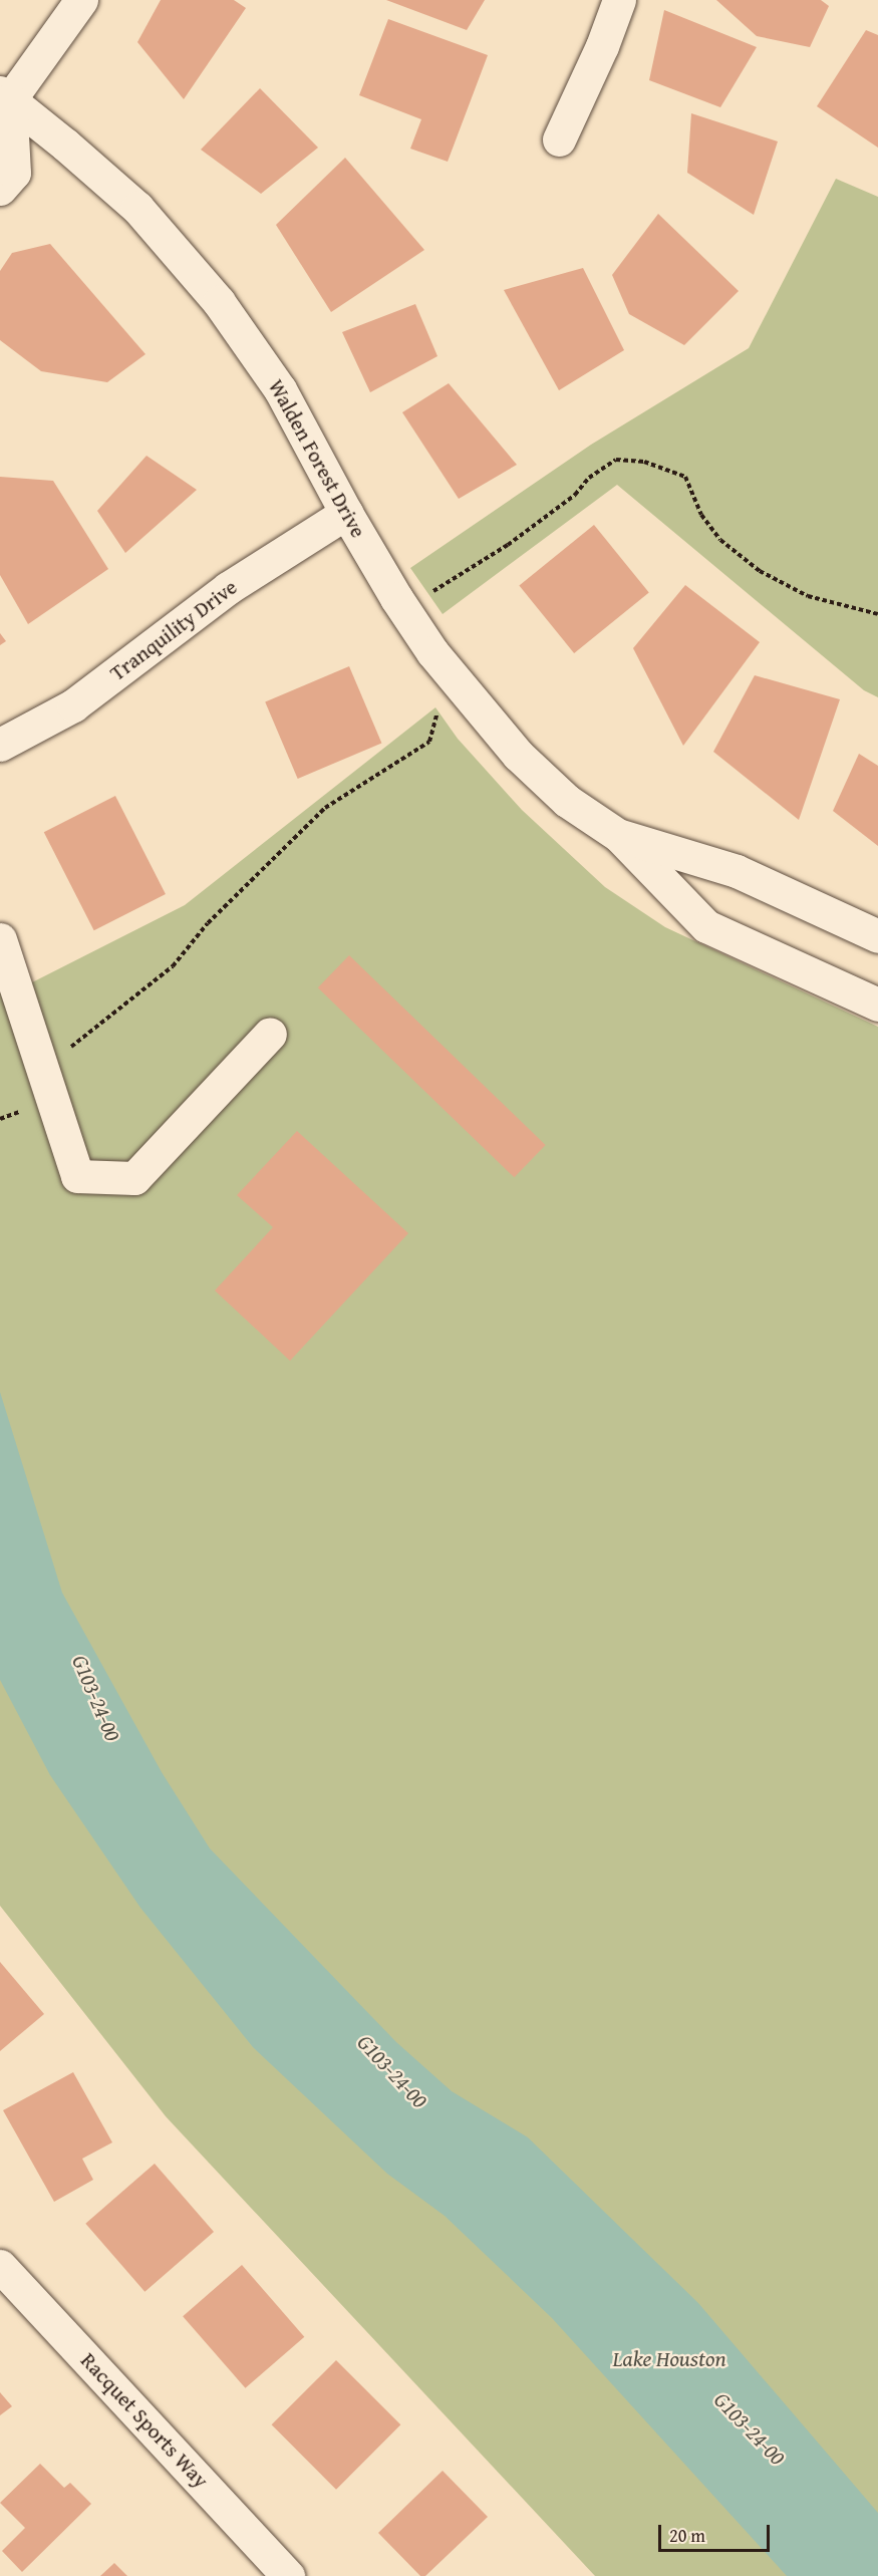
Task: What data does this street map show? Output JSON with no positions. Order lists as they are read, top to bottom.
{
  "streets": {
    "street": ["Walden Forest Drive", "Tranquility Drive", "Racquet Sports Way"]
  },
  "crossings": [
    ["Walden Forest Drive", "Tranquility Drive"]
  ],
  "water": ["G103-24-00", "Lake Houston"],
  "scale_bar": "20 m"
}
